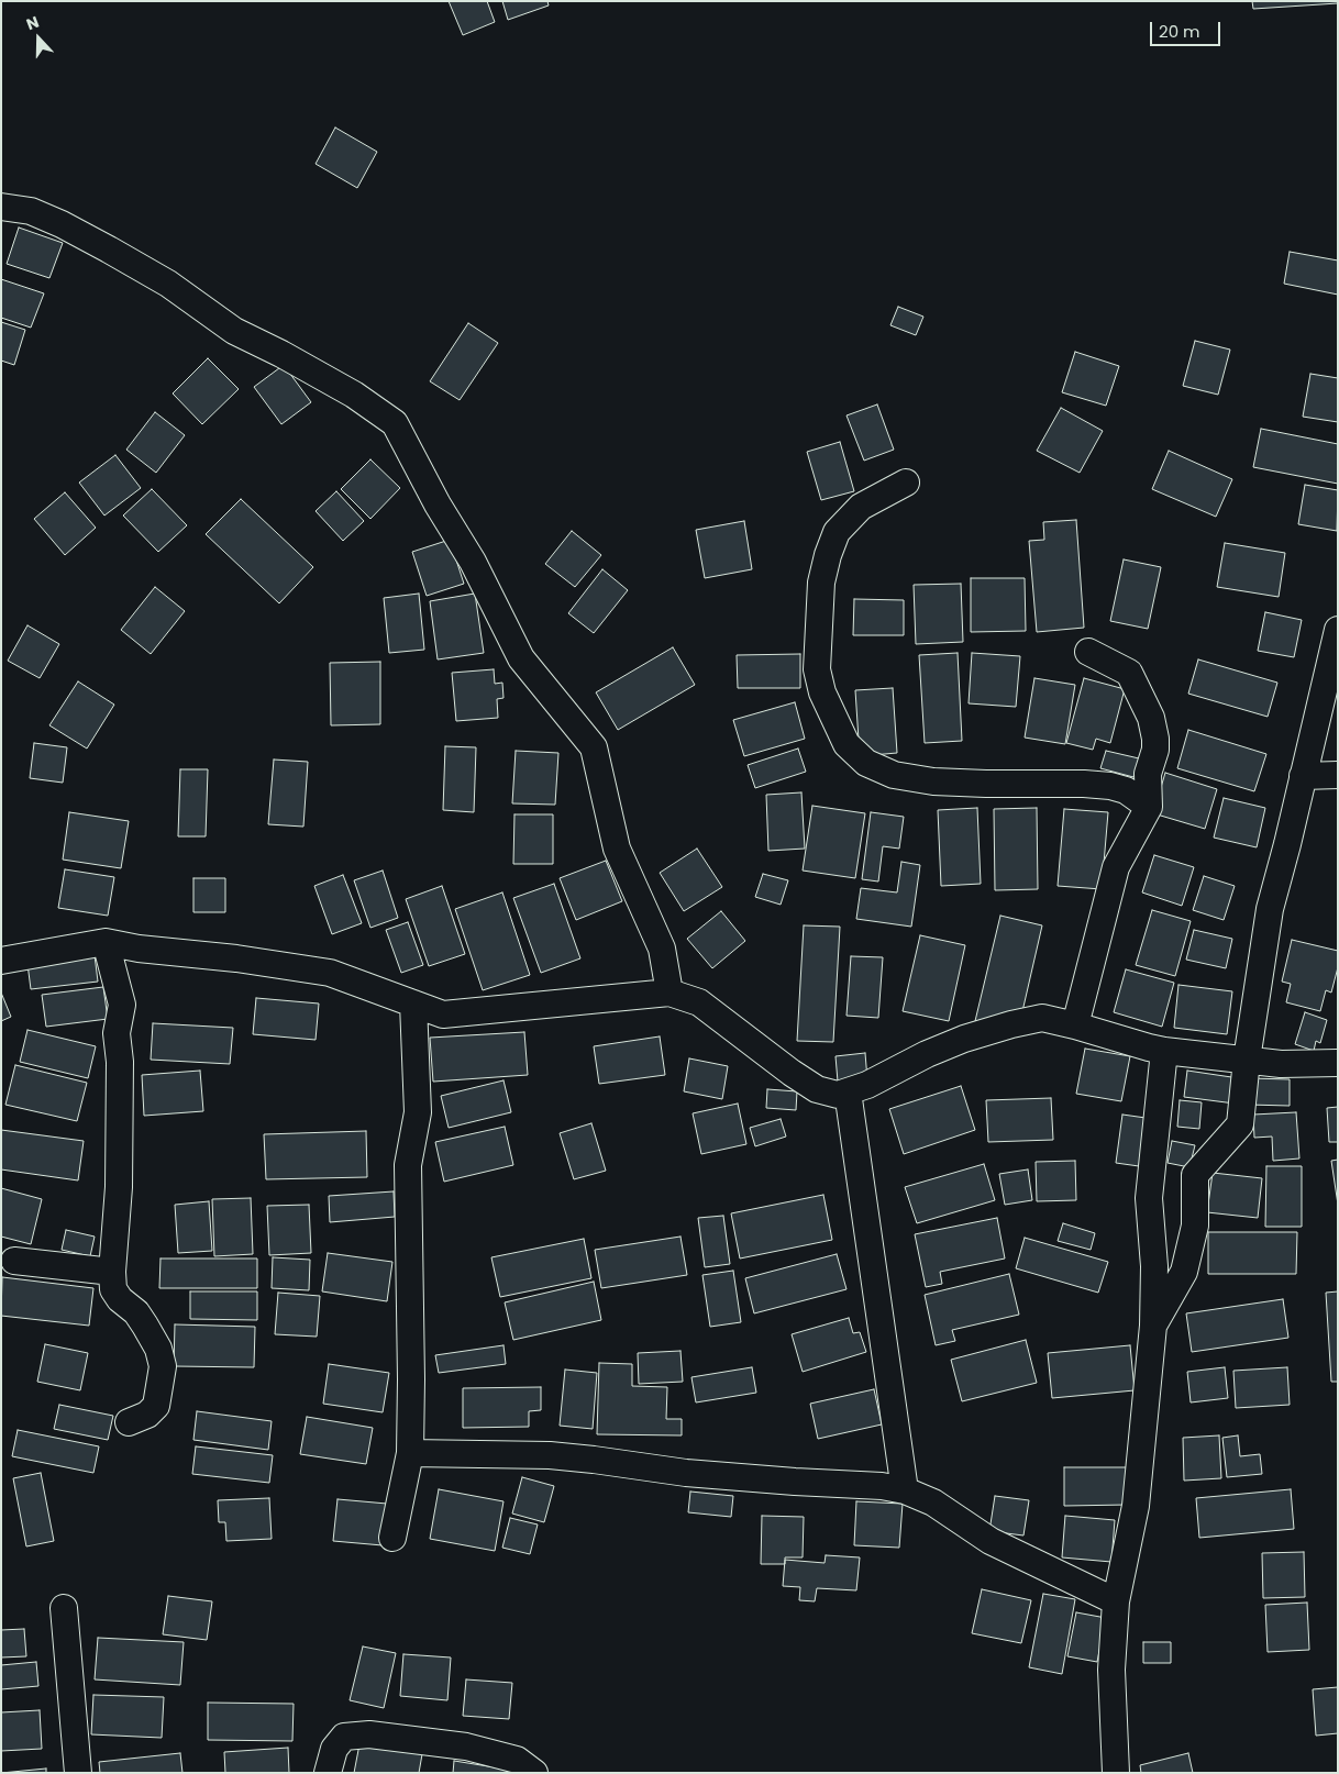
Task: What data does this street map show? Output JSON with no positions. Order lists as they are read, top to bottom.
{
  "scale_bar": "20 m",
  "north": "top"
}
